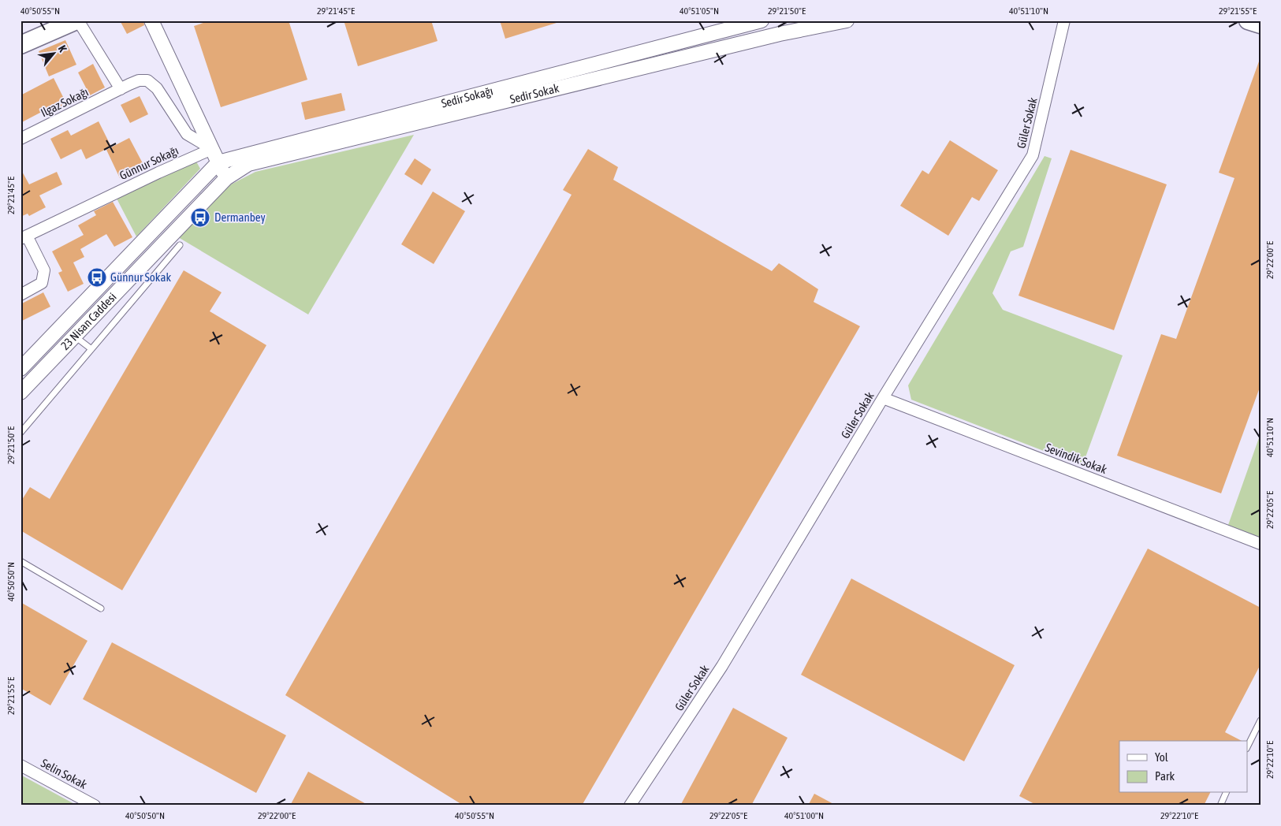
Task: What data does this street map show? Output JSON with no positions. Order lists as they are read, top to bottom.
{
  "streets": {
    "street": [
      "Sedir Sokak",
      "Sedir Sokağı",
      "Ilgaz Sokağı",
      "Güler Sokak",
      "Günnur Sokağı",
      "23 Nisan Caddesi",
      "Sevindik Sokak",
      "Selin Sokak"
    ]
  },
  "crossings": [
    ["Sedir Sokak", "23 Nisan Caddesi"],
    ["Sedir Sokağı", "23 Nisan Caddesi"],
    ["Ilgaz Sokağı", "Günnur Sokağı"],
    ["Güler Sokak", "Sevindik Sokak"]
  ],
  "places": {
    "bus stop": ["Dermanbey", "Günnur Sokak"]
  },
  "legend": ["Yol", "Park"],
  "north": "top right",
  "coordinates": [
    "40°50'55\"N",
    "29°21'45\"E",
    "40°51'05\"N",
    "29°21'50\"E",
    "40°51'10\"N",
    "29°21'55\"E",
    "29°22'00\"E",
    "29°22'05\"E",
    "40°50'50\"N",
    "29°22'10\"E",
    "40°51'00\"N"
  ]
}
